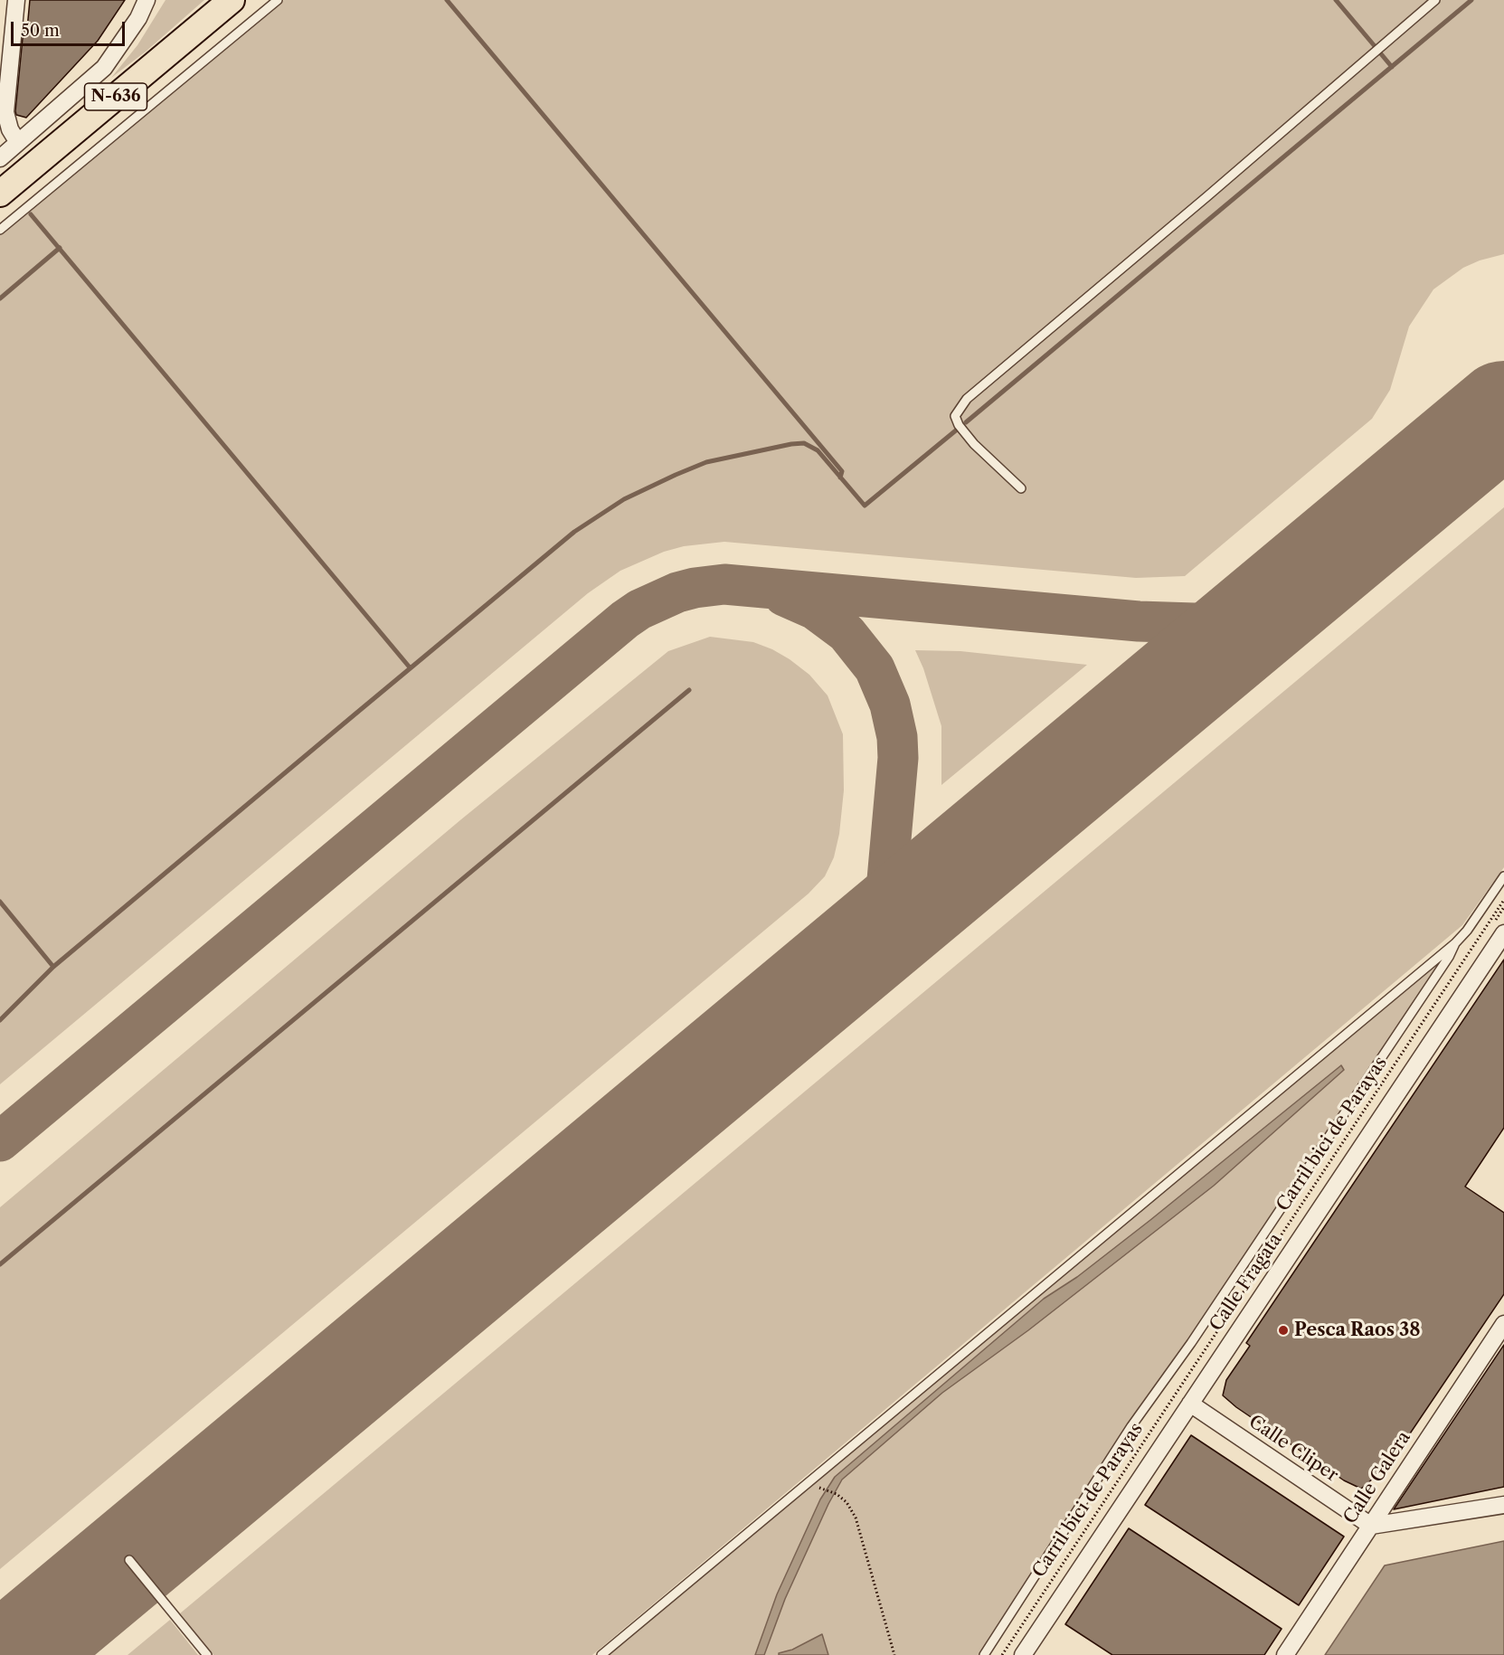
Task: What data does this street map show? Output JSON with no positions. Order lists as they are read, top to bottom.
{
  "streets": {
    "highway": ["N-636"],
    "street": ["Calle Fragata", "Calle Cliper", "Calle Galera"],
    "path": ["Carril bici de Parayas"]
  },
  "crossings": [
    ["Calle Fragata", "Calle Cliper"],
    ["Calle Cliper", "Calle Galera"]
  ],
  "places": ["Pesca Raos 38"],
  "scale_bar": "50 m"
}
